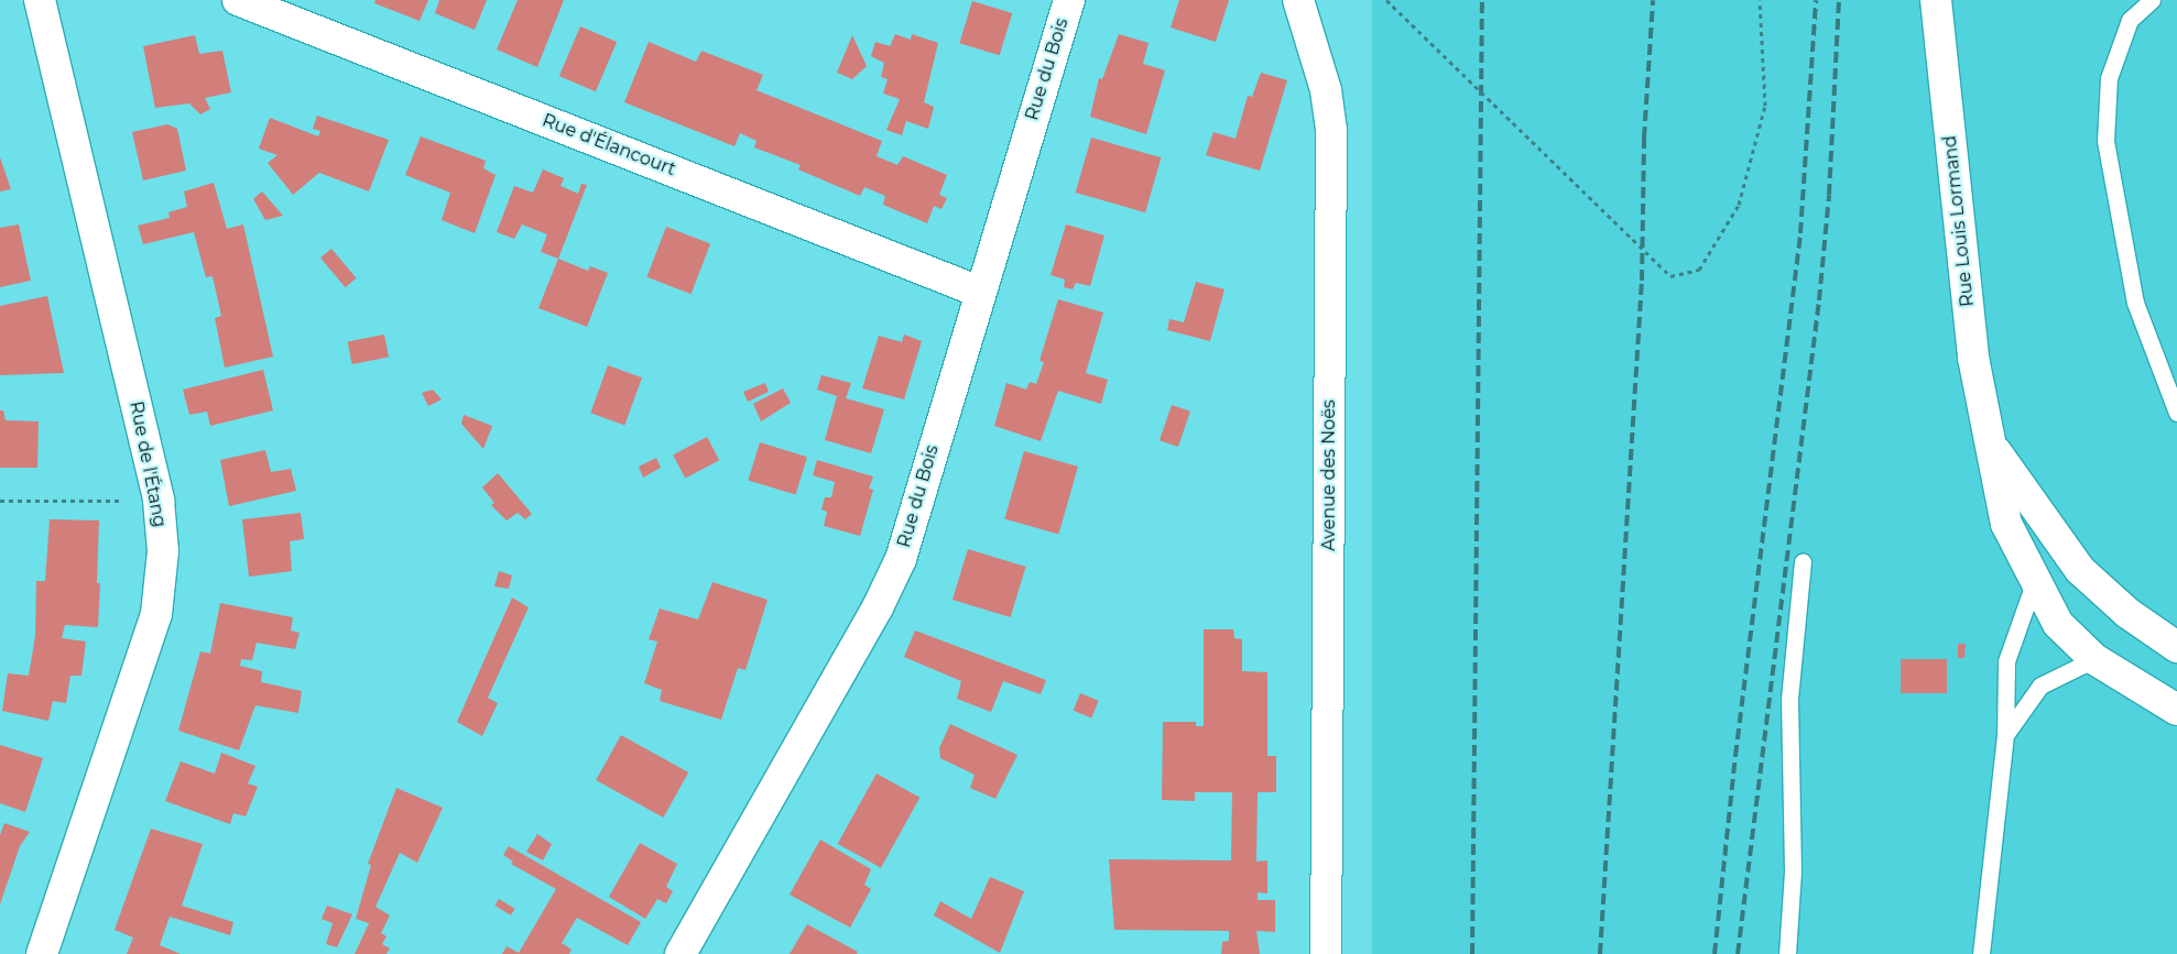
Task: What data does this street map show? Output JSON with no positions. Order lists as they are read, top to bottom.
{
  "streets": {
    "street": [
      "Rue du Bois",
      "Rue d'Élancourt",
      "Rue Louis Lormand",
      "Rue de l'Étang",
      "Avenue des Noës"
    ]
  },
  "crossings": [
    ["Rue du Bois", "Rue d'Élancourt"]
  ]
}
